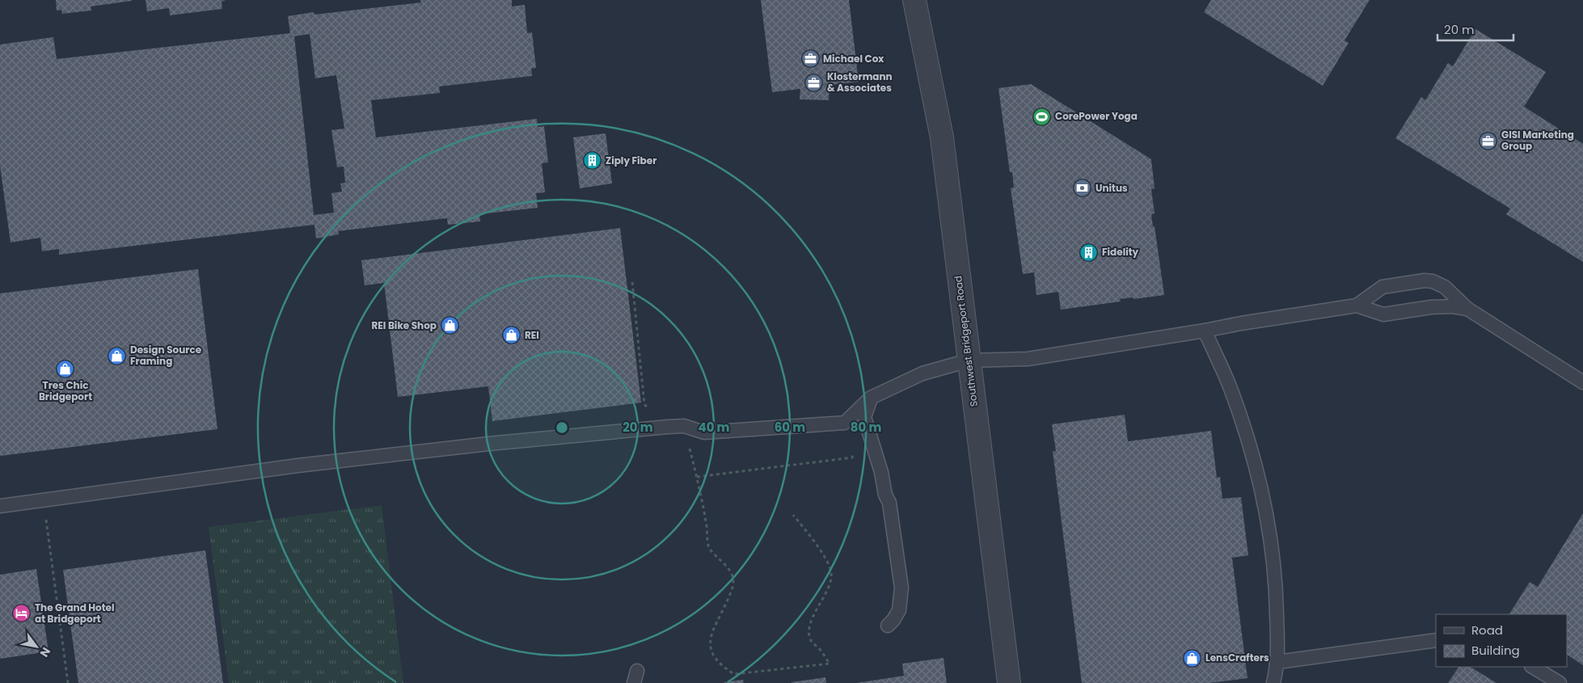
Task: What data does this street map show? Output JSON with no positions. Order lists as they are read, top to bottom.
{
  "streets": {
    "street": ["Southwest Bridgeport Road"]
  },
  "places": {
    "office": ["Michael Cox", "Klostermann & Associates", "GISI Marketing Group"],
    "sports": ["CorePower Yoga"],
    "building": ["Ziply Fiber", "Fidelity"],
    "bank": ["Unitus"],
    "shop": [
      "REI Bike Shop",
      "REI",
      "Design Source Framing",
      "Tres Chic Bridgeport",
      "LensCrafters"
    ],
    "hotel": ["The Grand Hotel at Bridgeport"]
  },
  "legend": ["Road", "Building"],
  "scale_bar": "20 m",
  "north": "bottom right",
  "rings": [
    "20 m",
    "40 m",
    "60 m",
    "80 m"
  ]
}
